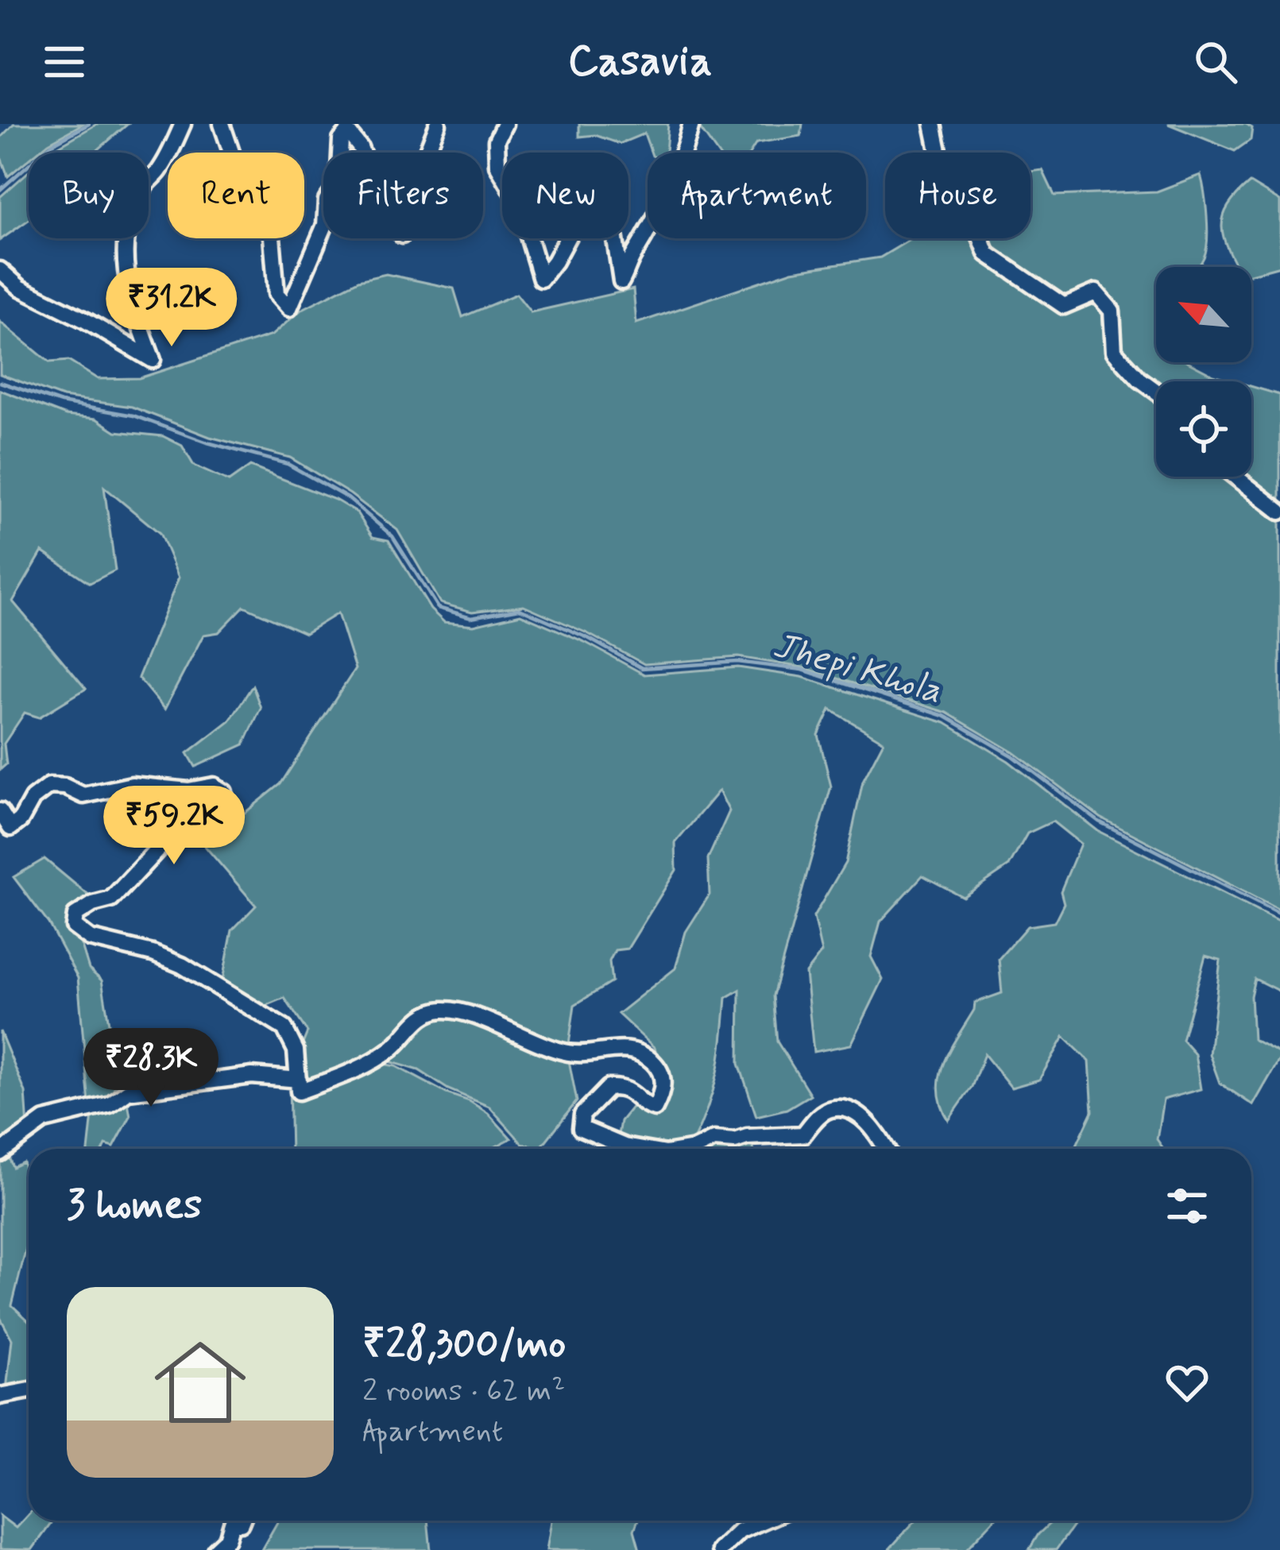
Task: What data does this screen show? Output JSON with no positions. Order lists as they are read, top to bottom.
{
  "water": ["Jhepi Khola"],
  "north": "top left",
  "page": {
    "header": "Casavia",
    "chip": [
      "Buy",
      "Rent",
      "Filters",
      "New",
      "Apartment",
      "House"
    ],
    "price": ["₹31.2K", "₹59.2K", "₹28.3K"],
    "heading": "3 homes",
    "list": [
      {
        "name": "₹28,300/mo",
        "note": "2 rooms · 62 m² · Apartment"
      }
    ]
  }
}
